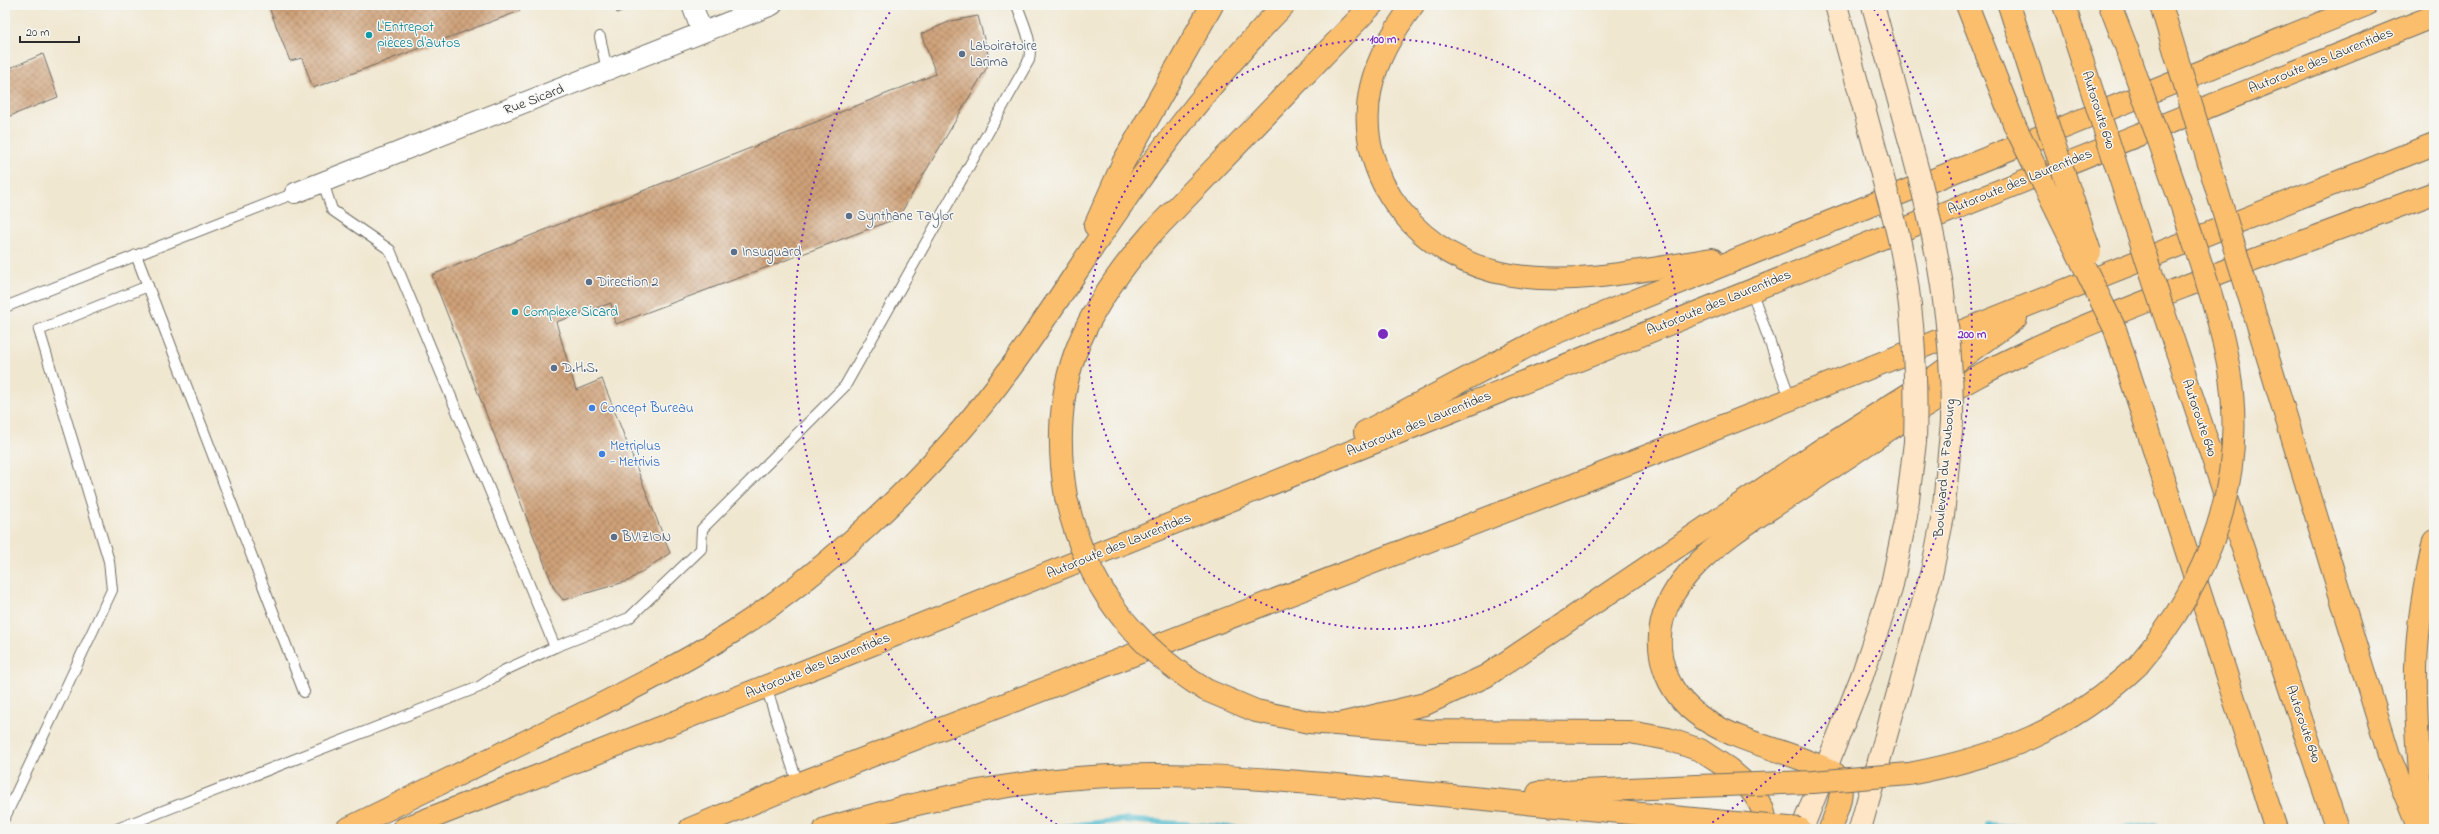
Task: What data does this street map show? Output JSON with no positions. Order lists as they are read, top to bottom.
{
  "streets": {
    "highway": ["Autoroute des Laurentides", "Autoroute 640"],
    "street": ["Rue Sicard", "Boulevard du Faubourg"]
  },
  "places": [
    "L'Entrepot pièces d'autos",
    "Laboiratoire Larima",
    "Synthane Taylor",
    "Insuguard",
    "Direction 2",
    "Complexe Sicard",
    "D.H.S.",
    "Concept Bureau",
    "Metriplus - Metrivis",
    "BVIZION"
  ],
  "scale_bar": "20 m",
  "rings": ["100 m", "200 m"]
}
